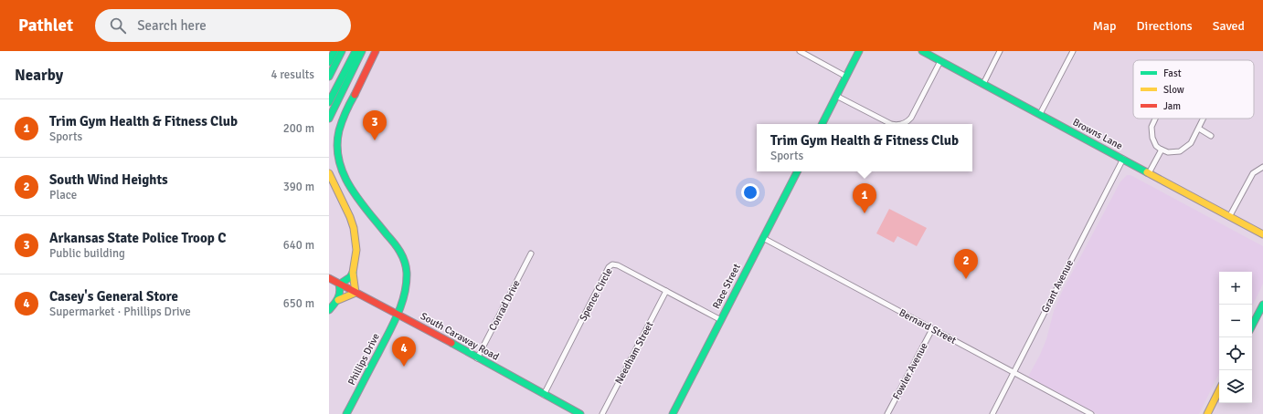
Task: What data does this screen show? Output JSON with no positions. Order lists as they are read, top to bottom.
{
  "streets": {
    "main road": [
      "Browns Lane",
      "Race Street",
      "South Caraway Road",
      "Phillips Drive"
    ],
    "street": [
      "Grant Avenue",
      "Spence Circle",
      "Conrad Drive",
      "Bernard Street",
      "Needham Street",
      "Fowler Avenue"
    ]
  },
  "crossings": [
    ["Browns Lane", "Grant Avenue"],
    ["Race Street", "Spence Circle"],
    ["Race Street", "Bernard Street"],
    ["Grant Avenue", "Bernard Street"],
    ["Spence Circle", "South Caraway Road"],
    ["Spence Circle", "Needham Street"],
    ["Conrad Drive", "South Caraway Road"],
    ["Bernard Street", "Fowler Avenue"],
    ["South Caraway Road", "Phillips Drive"]
  ],
  "legend": ["Fast", "Slow", "Jam"],
  "page": {
    "header": "Pathlet",
    "search": "Search here",
    "nav": ["Map", "Directions", "Saved"],
    "heading": ["Nearby", "4 results"],
    "list": [
      {
        "mark": "1",
        "name": "Trim Gym Health & Fitness Club",
        "note": "Sports",
        "value": "200 m"
      },
      {
        "mark": "2",
        "name": "South Wind Heights",
        "note": "Place",
        "value": "390 m"
      },
      {
        "mark": "3",
        "name": "Arkansas State Police Troop C",
        "note": "Public building",
        "value": "640 m"
      },
      {
        "mark": "4",
        "name": "Casey's General Store",
        "note": "Supermarket · Phillips Drive",
        "value": "650 m"
      }
    ],
    "pins": [
      "3",
      "1",
      "2",
      "4"
    ],
    "popup": ["Trim Gym Health & Fitness Club", "Sports"],
    "map_buttons": ["+", "−"]
  }
}
